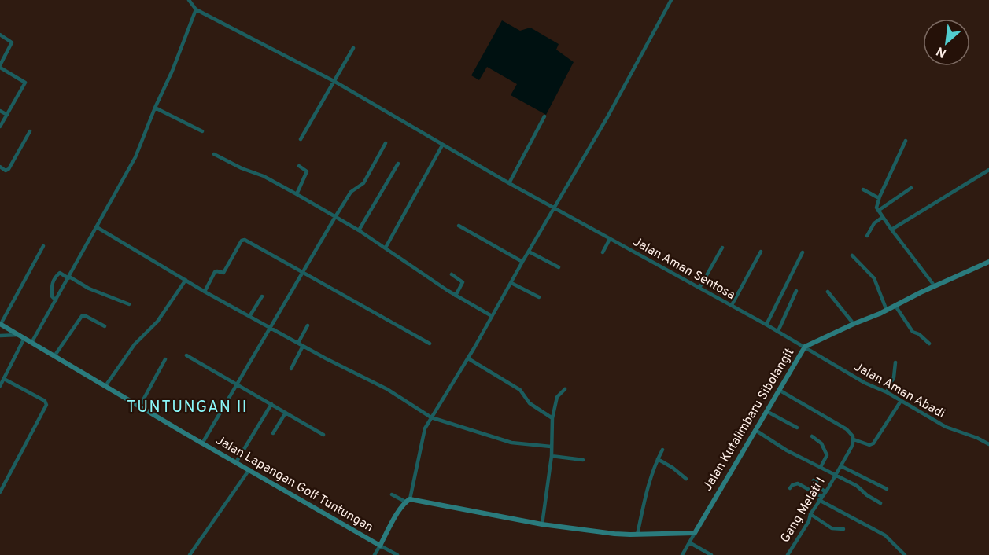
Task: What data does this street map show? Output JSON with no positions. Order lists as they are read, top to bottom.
{
  "streets": {
    "street": [
      "Jalan Aman Sentosa",
      "Jalan Aman Abadi",
      "Jalan Kutalimbaru Sibolangit",
      "Jalan Lapangan Golf Tuntungan",
      "Gang Melati I"
    ]
  },
  "crossings": [
    ["Jalan Aman Sentosa", "Jalan Aman Abadi"],
    ["Jalan Aman Sentosa", "Jalan Kutalimbaru Sibolangit"],
    ["Jalan Aman Abadi", "Jalan Kutalimbaru Sibolangit"]
  ],
  "districts": ["TUNTUNGAN II"],
  "north": "bottom left"
}
